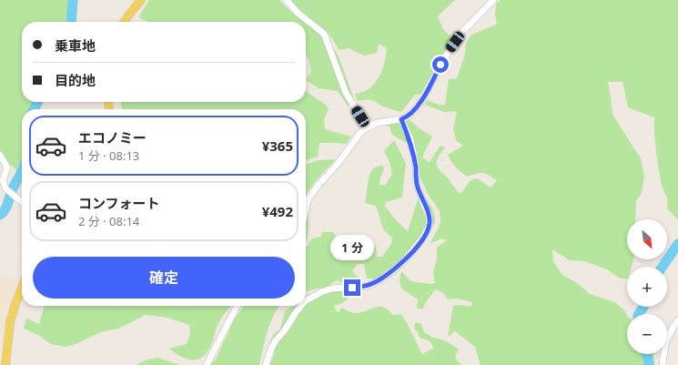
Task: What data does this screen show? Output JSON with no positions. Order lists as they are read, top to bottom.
{
  "north": "bottom right",
  "page": {
    "banner": ["乗車地", "目的地"],
    "list": [
      {
        "name": "エコノミー",
        "note": "1 分 · 08:13",
        "value": "¥365"
      },
      {
        "name": "コンフォート",
        "note": "2 分 · 08:14",
        "value": "¥492"
      }
    ],
    "map_buttons": ["+", "−"],
    "bubble": "1 分",
    "buttons": "確定"
  }
}
